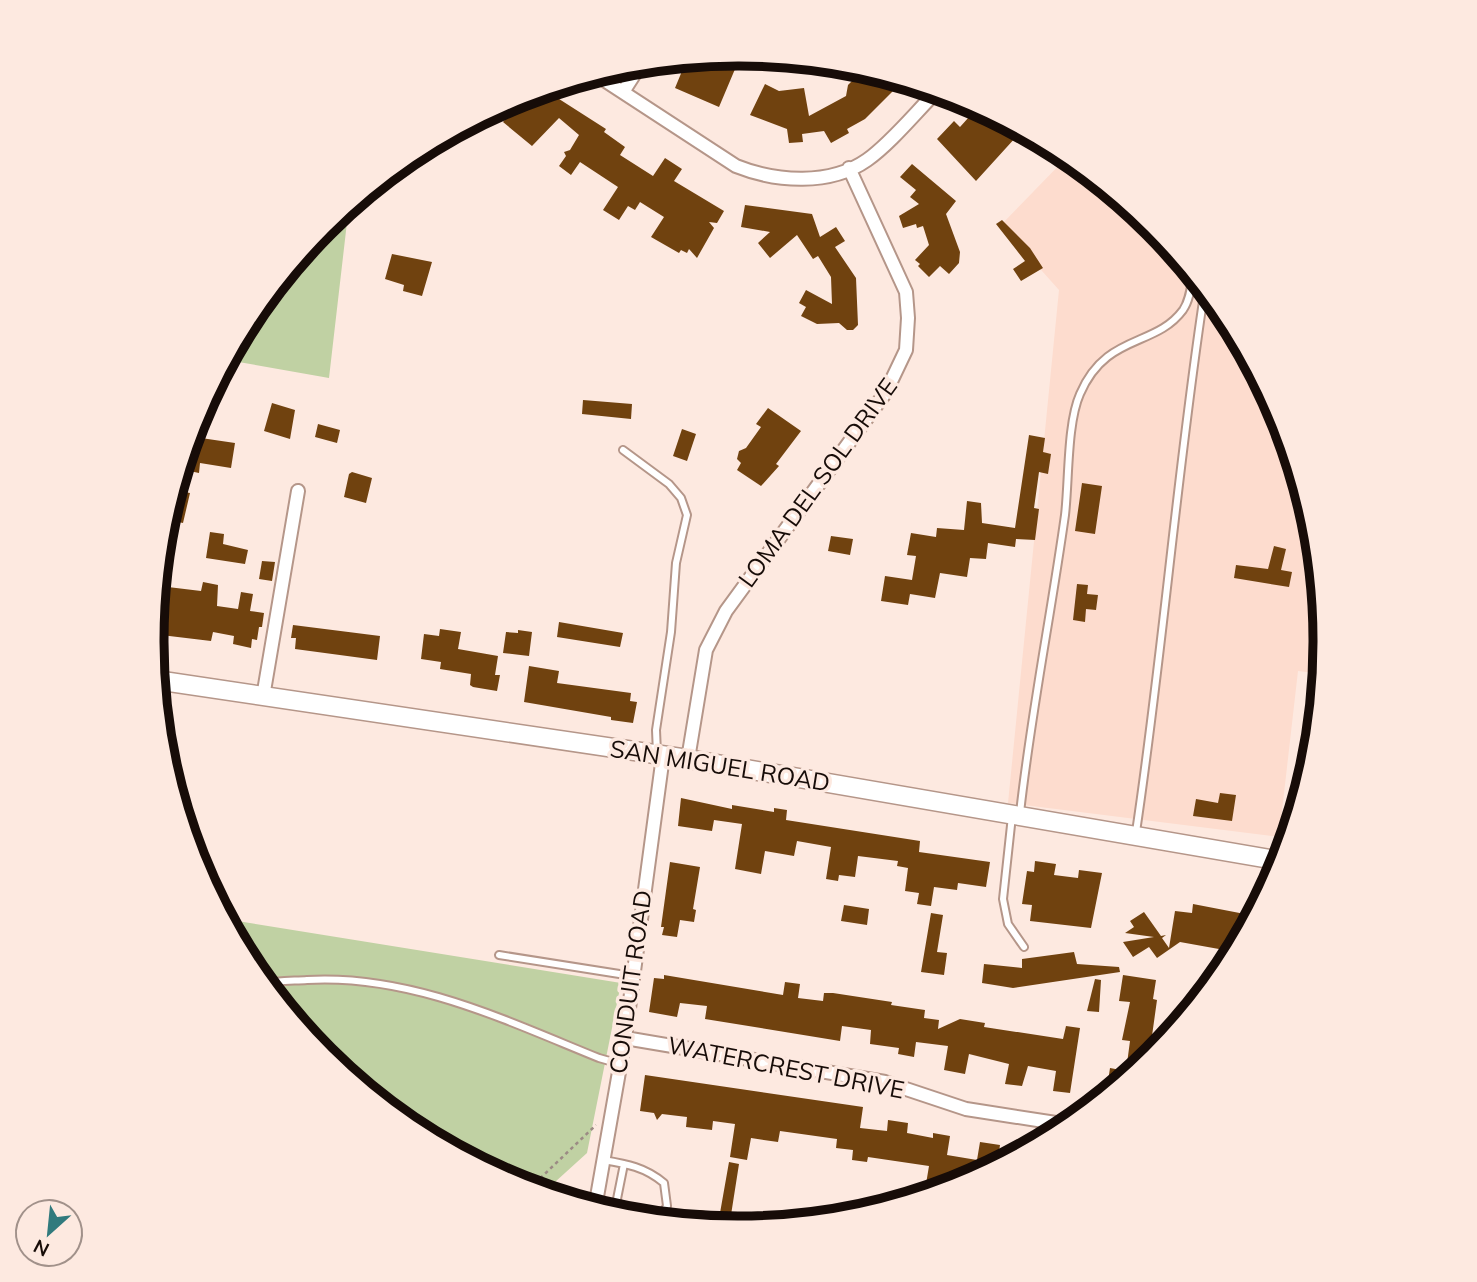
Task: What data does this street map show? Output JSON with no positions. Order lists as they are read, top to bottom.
{
  "streets": {
    "street": [
      "LOMA DEL SOL DRIVE",
      "SAN MIGUEL ROAD",
      "CONDUIT ROAD",
      "WATERCREST DRIVE"
    ]
  },
  "crossings": [
    ["LOMA DEL SOL DRIVE", "SAN MIGUEL ROAD"],
    ["SAN MIGUEL ROAD", "CONDUIT ROAD"],
    ["CONDUIT ROAD", "WATERCREST DRIVE"]
  ],
  "north": "bottom left"
}
